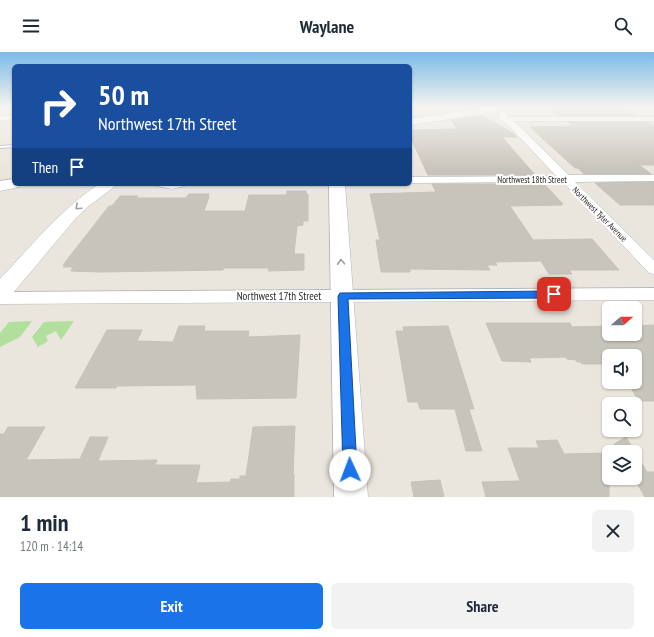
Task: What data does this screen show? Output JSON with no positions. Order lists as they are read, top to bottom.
{
  "streets": {
    "street": ["Northwest 18th Street", "Northwest Tyler Avenue", "Northwest 17th Street"]
  },
  "crossings": [
    ["Northwest 18th Street", "Northwest Tyler Avenue"]
  ],
  "north": "right",
  "page": {
    "header": "Waylane",
    "turn": ["50 m", "Northwest 17th Street"],
    "then": "Then",
    "heading": ["1 min", "120 m · 14:14"],
    "buttons": ["Exit", "Share"]
  }
}
